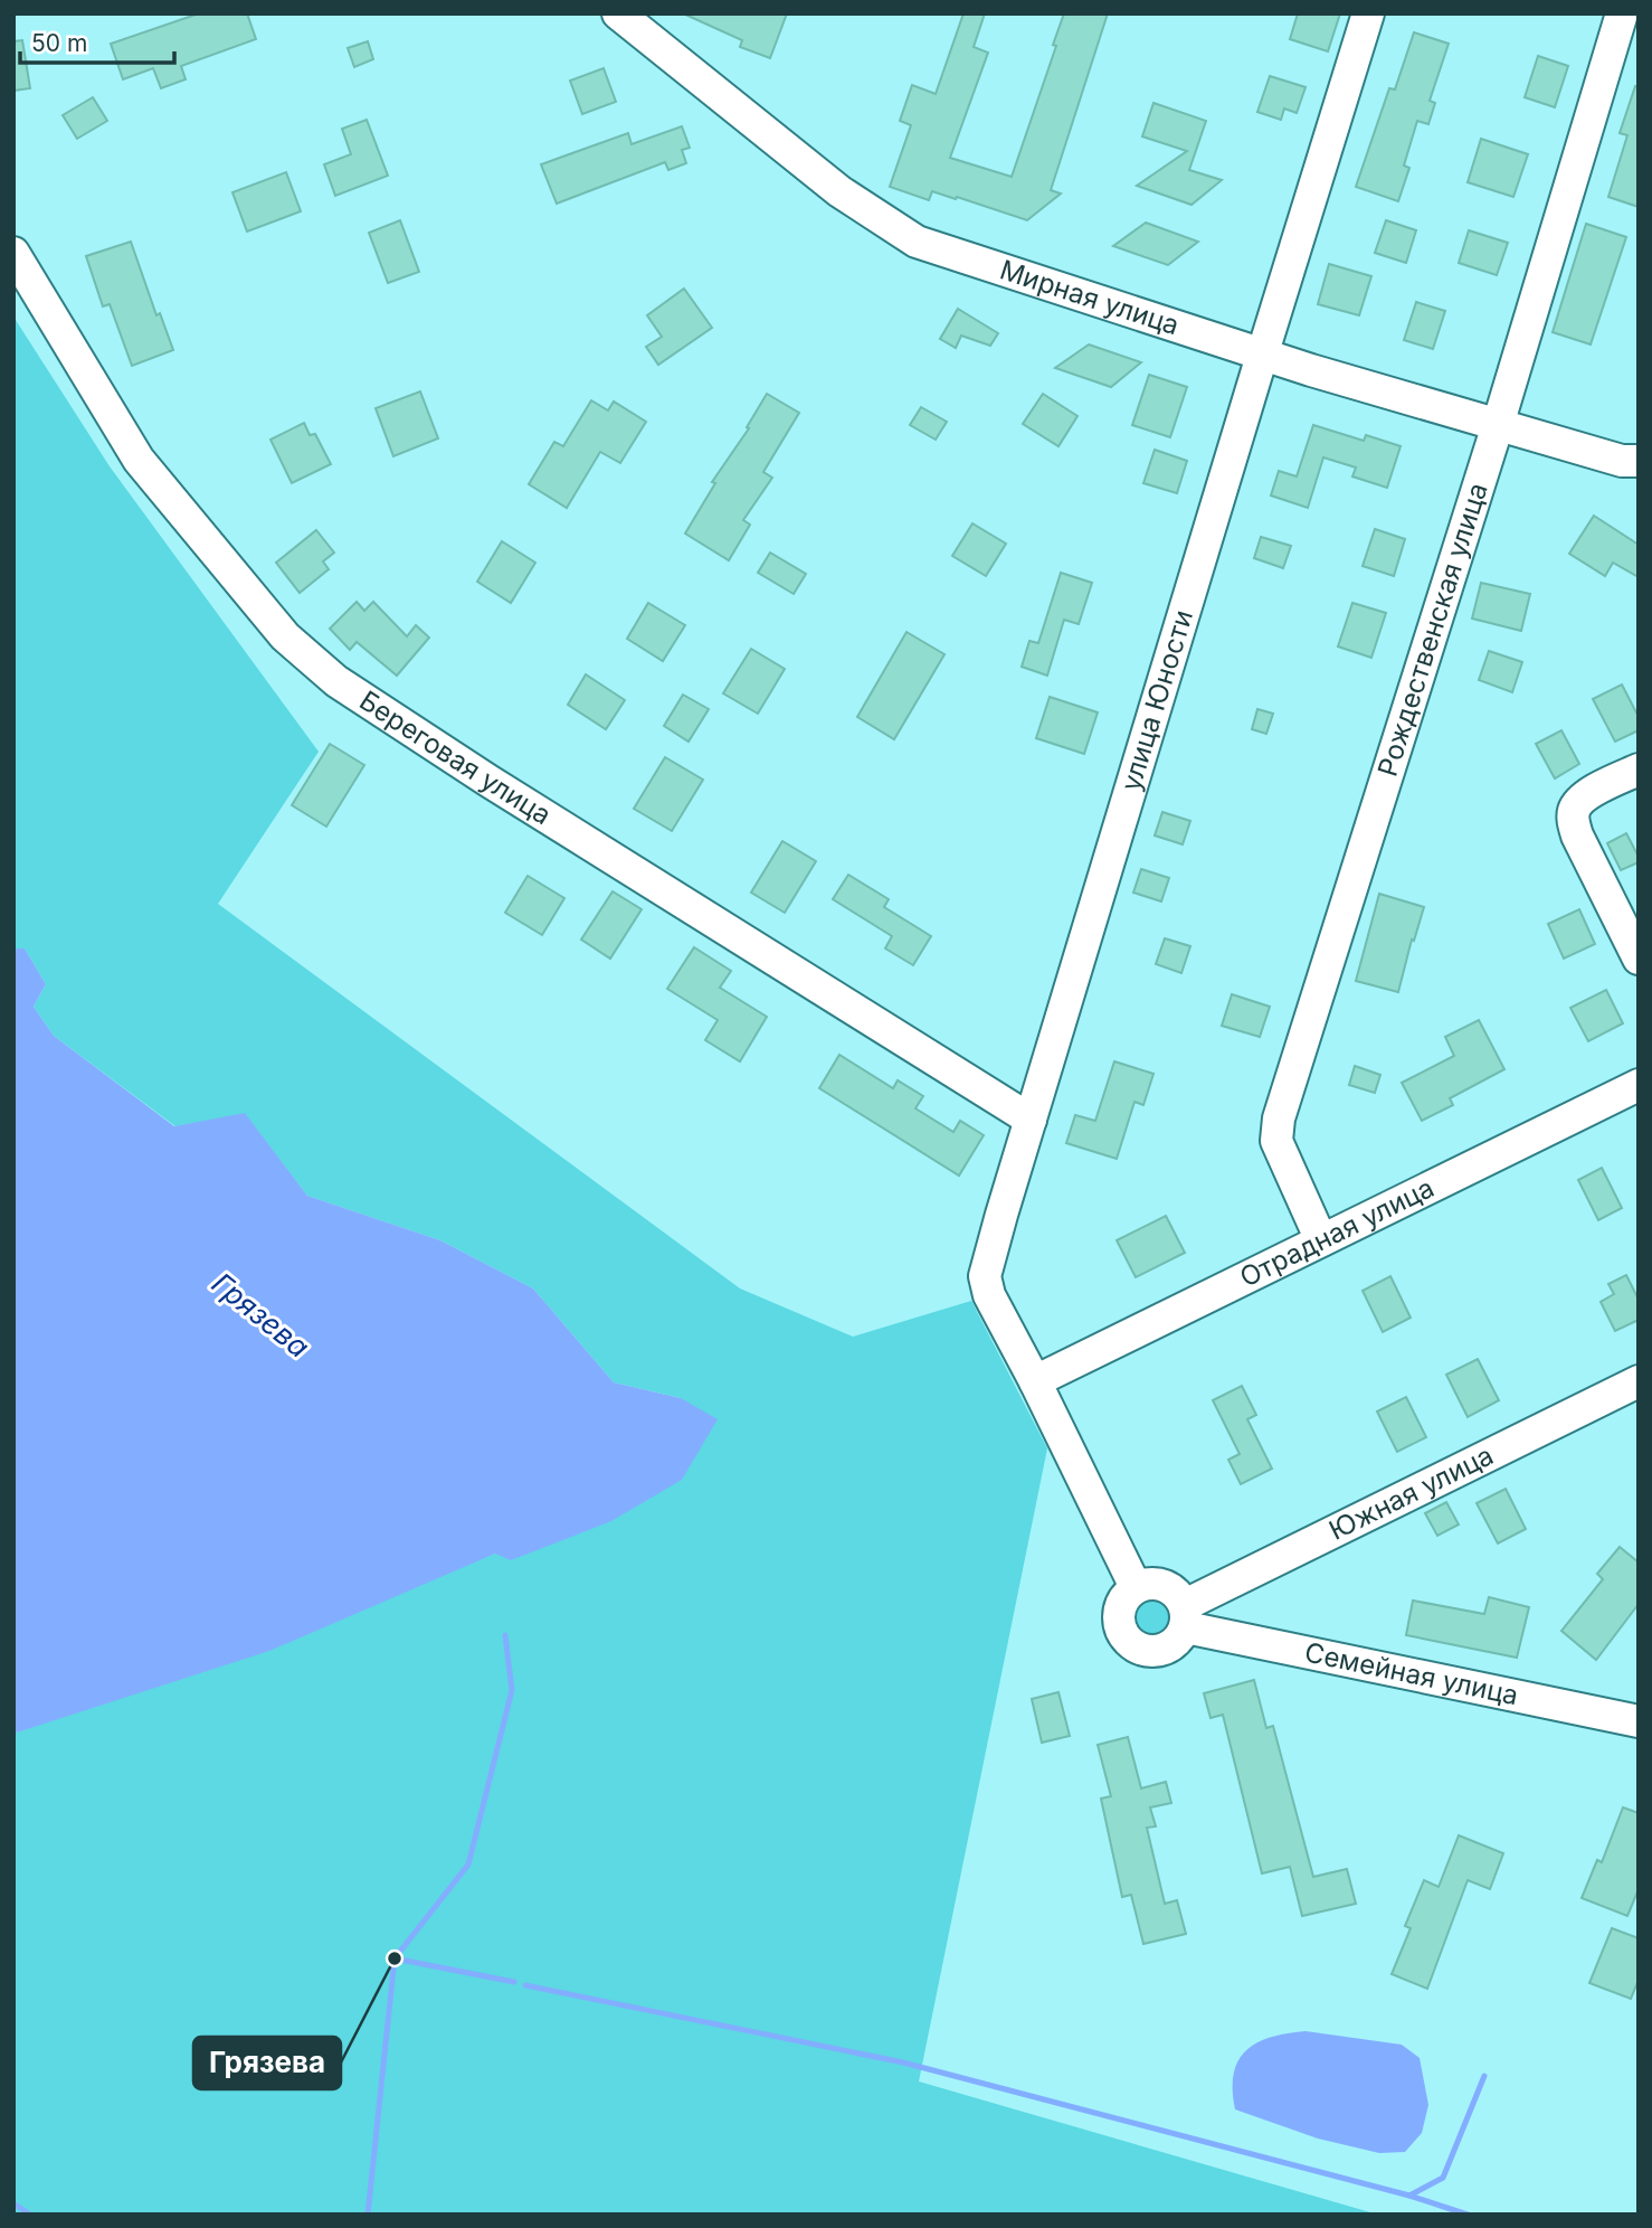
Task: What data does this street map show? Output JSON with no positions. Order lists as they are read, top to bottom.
{
  "streets": {
    "street": [
      "Мирная улица",
      "Рождественская улица",
      "улица Юности",
      "Береговая улица",
      "Отрадная улица",
      "Южная улица",
      "Семейная улица"
    ]
  },
  "crossings": [
    ["Мирная улица", "Рождественская улица"],
    ["Мирная улица", "улица Юности"],
    ["Рождественская улица", "Отрадная улица"],
    ["улица Юности", "Береговая улица"],
    ["улица Юности", "Отрадная улица"],
    ["улица Юности", "Южная улица"],
    ["улица Юности", "Семейная улица"],
    ["Южная улица", "Семейная улица"]
  ],
  "water": ["Грязева"],
  "places": ["Грязева"],
  "scale_bar": "50 m"
}
